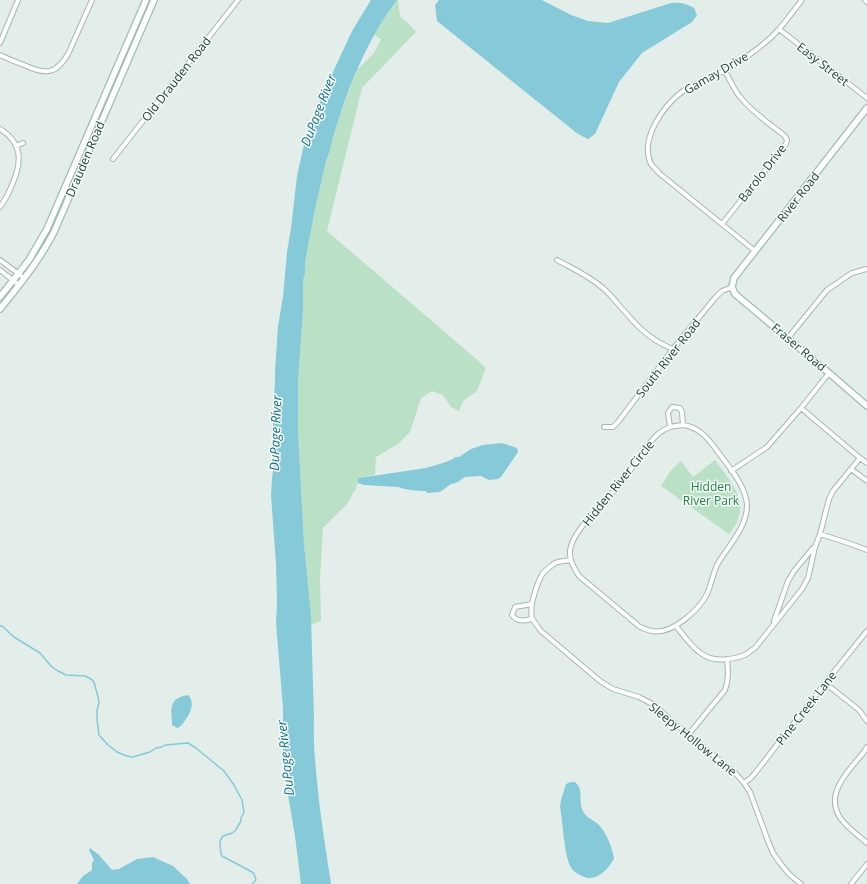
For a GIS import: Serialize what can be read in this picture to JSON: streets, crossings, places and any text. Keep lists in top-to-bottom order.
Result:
{
  "streets": {
    "street": [
      "Easy Street",
      "Gamay Drive",
      "Old Drauden Road",
      "Drauden Road",
      "Barolo Drive",
      "River Road",
      "Fraser Road",
      "South River Road",
      "Hidden River Circle",
      "Pine Creek Lane",
      "Sleepy Hollow Lane"
    ]
  },
  "crossings": [
    ["Easy Street", "Gamay Drive"],
    ["Gamay Drive", "Barolo Drive"],
    ["Gamay Drive", "River Road"],
    ["River Road", "Fraser Road"],
    ["River Road", "South River Road"],
    ["Fraser Road", "South River Road"],
    ["Pine Creek Lane", "Sleepy Hollow Lane"]
  ],
  "water": ["DuPage River"],
  "parks": ["Hidden River Park"]
}
